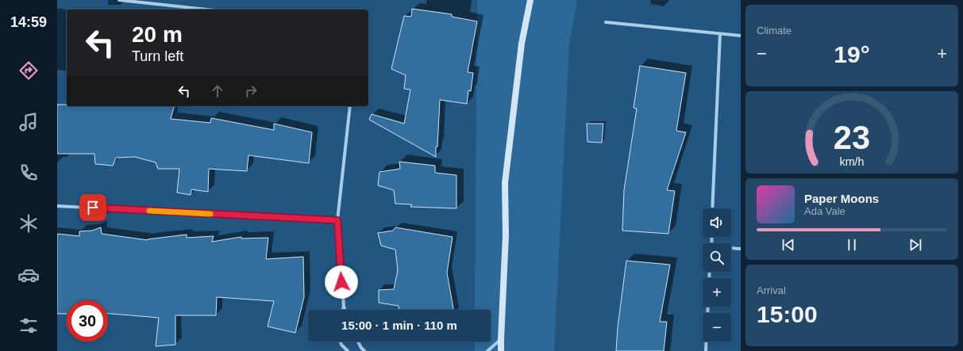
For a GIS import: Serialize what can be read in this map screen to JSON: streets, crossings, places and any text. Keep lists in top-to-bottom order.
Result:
{
  "page": {
    "tabs": "14:59",
    "tile": [
      "Climate",
      ["Arrival", "15:00"]
    ],
    "turn": ["20 m", "Turn left"],
    "heat": ["−", "19°", "+"],
    "song": ["Paper Moons", "Ada Vale"],
    "map_buttons": ["+", "−"],
    "limit": "30",
    "trip": "15:00 · 1 min · 110 m",
    "gauge": ["23", "km/h"]
  }
}
